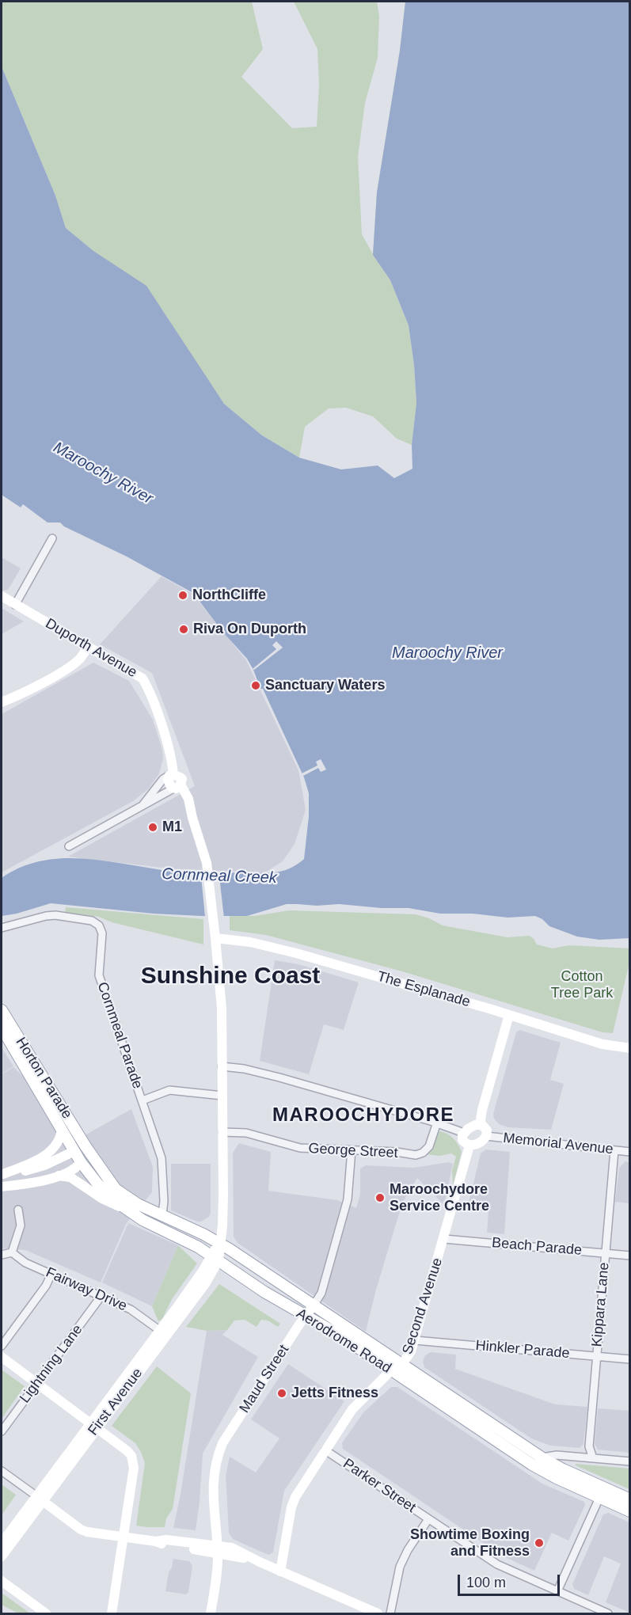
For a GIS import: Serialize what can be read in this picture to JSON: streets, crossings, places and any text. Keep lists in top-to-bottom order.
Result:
{
  "streets": {
    "main road": ["Horton Parade", "Aerodrome Road"],
    "street": [
      "Duporth Avenue",
      "The Esplanade",
      "Cornmeal Parade",
      "Memorial Avenue",
      "George Street",
      "Beach Parade",
      "Fairway Drive",
      "Kippara Lane",
      "Second Avenue",
      "Hinkler Parade",
      "Lightning Lane",
      "Maud Street",
      "First Avenue",
      "Parker Street"
    ]
  },
  "crossings": [
    ["Cornmeal Parade", "Aerodrome Road"],
    ["Horton Parade", "Aerodrome Road"],
    ["Memorial Avenue", "Kippara Lane"],
    ["Memorial Avenue", "Second Avenue"],
    ["George Street", "Maud Street"],
    ["Beach Parade", "Kippara Lane"],
    ["Beach Parade", "Second Avenue"],
    ["Fairway Drive", "Lightning Lane"],
    ["Fairway Drive", "First Avenue"],
    ["Kippara Lane", "Hinkler Parade"],
    ["Second Avenue", "Aerodrome Road"],
    ["Second Avenue", "Hinkler Parade"],
    ["Second Avenue", "Parker Street"],
    ["Aerodrome Road", "Maud Street"],
    ["Aerodrome Road", "First Avenue"]
  ],
  "districts": ["Sunshine Coast", "MAROOCHYDORE"],
  "water": ["Maroochy River", "Cornmeal Creek"],
  "parks": ["Cotton Tree Park"],
  "places": [
    "NorthCliffe",
    "Riva On Duporth",
    "Sanctuary Waters",
    "M1",
    "Maroochydore Service Centre",
    "Jetts Fitness",
    "Showtime Boxing and Fitness"
  ],
  "scale_bar": "100 m"
}
